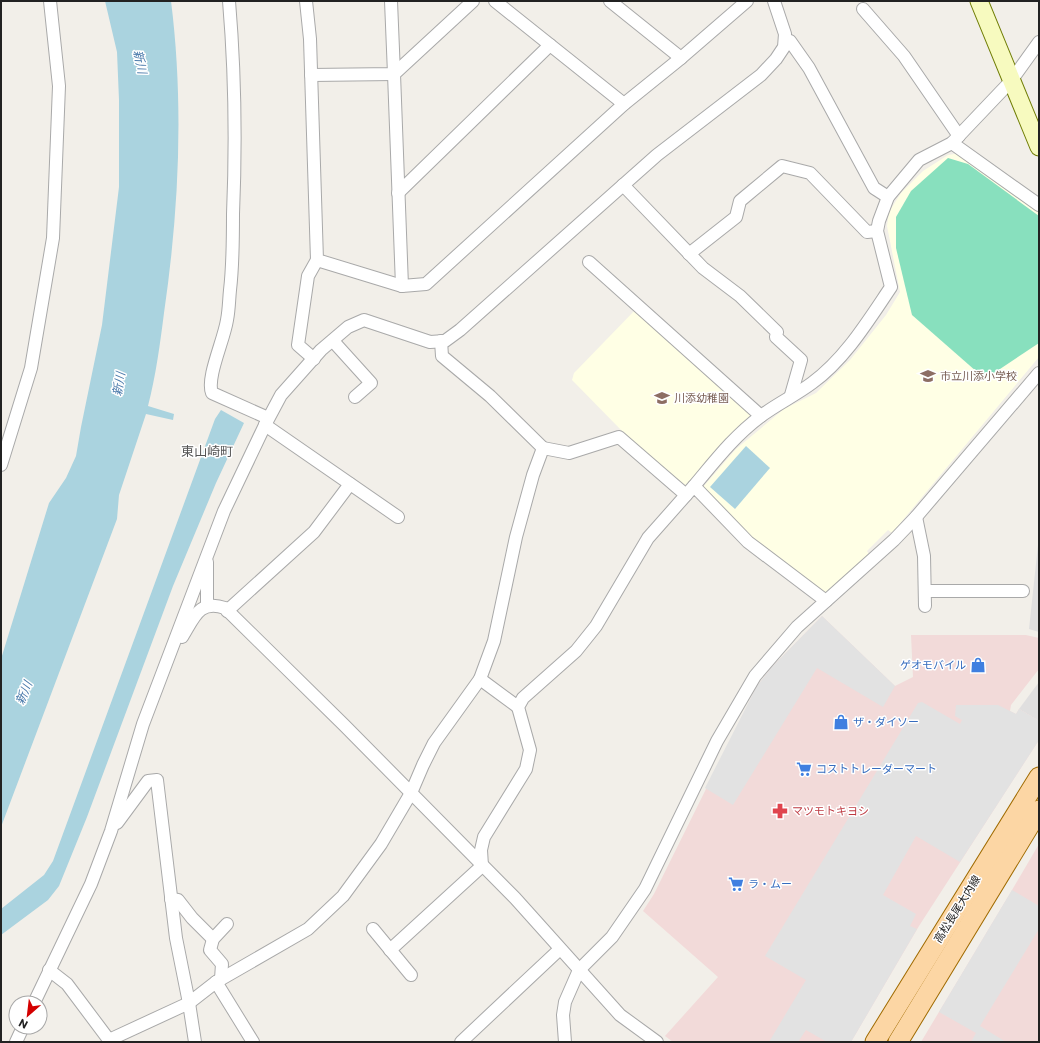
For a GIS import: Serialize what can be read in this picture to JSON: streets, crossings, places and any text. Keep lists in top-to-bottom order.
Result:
{
  "streets": {
    "main road": ["高松長尾大内線"]
  },
  "districts": ["東山崎町"],
  "water": ["新川"],
  "places": {
    "school or university": ["市立川添小学校", "川添幼稚園"],
    "shop": ["ゲオモバイル", "ザ・ダイソー"],
    "supermarket": ["コストトレーダーマート", "ラ・ムー"],
    "pharmacy": ["マツモトキヨシ"]
  },
  "north": "bottom left"
}
